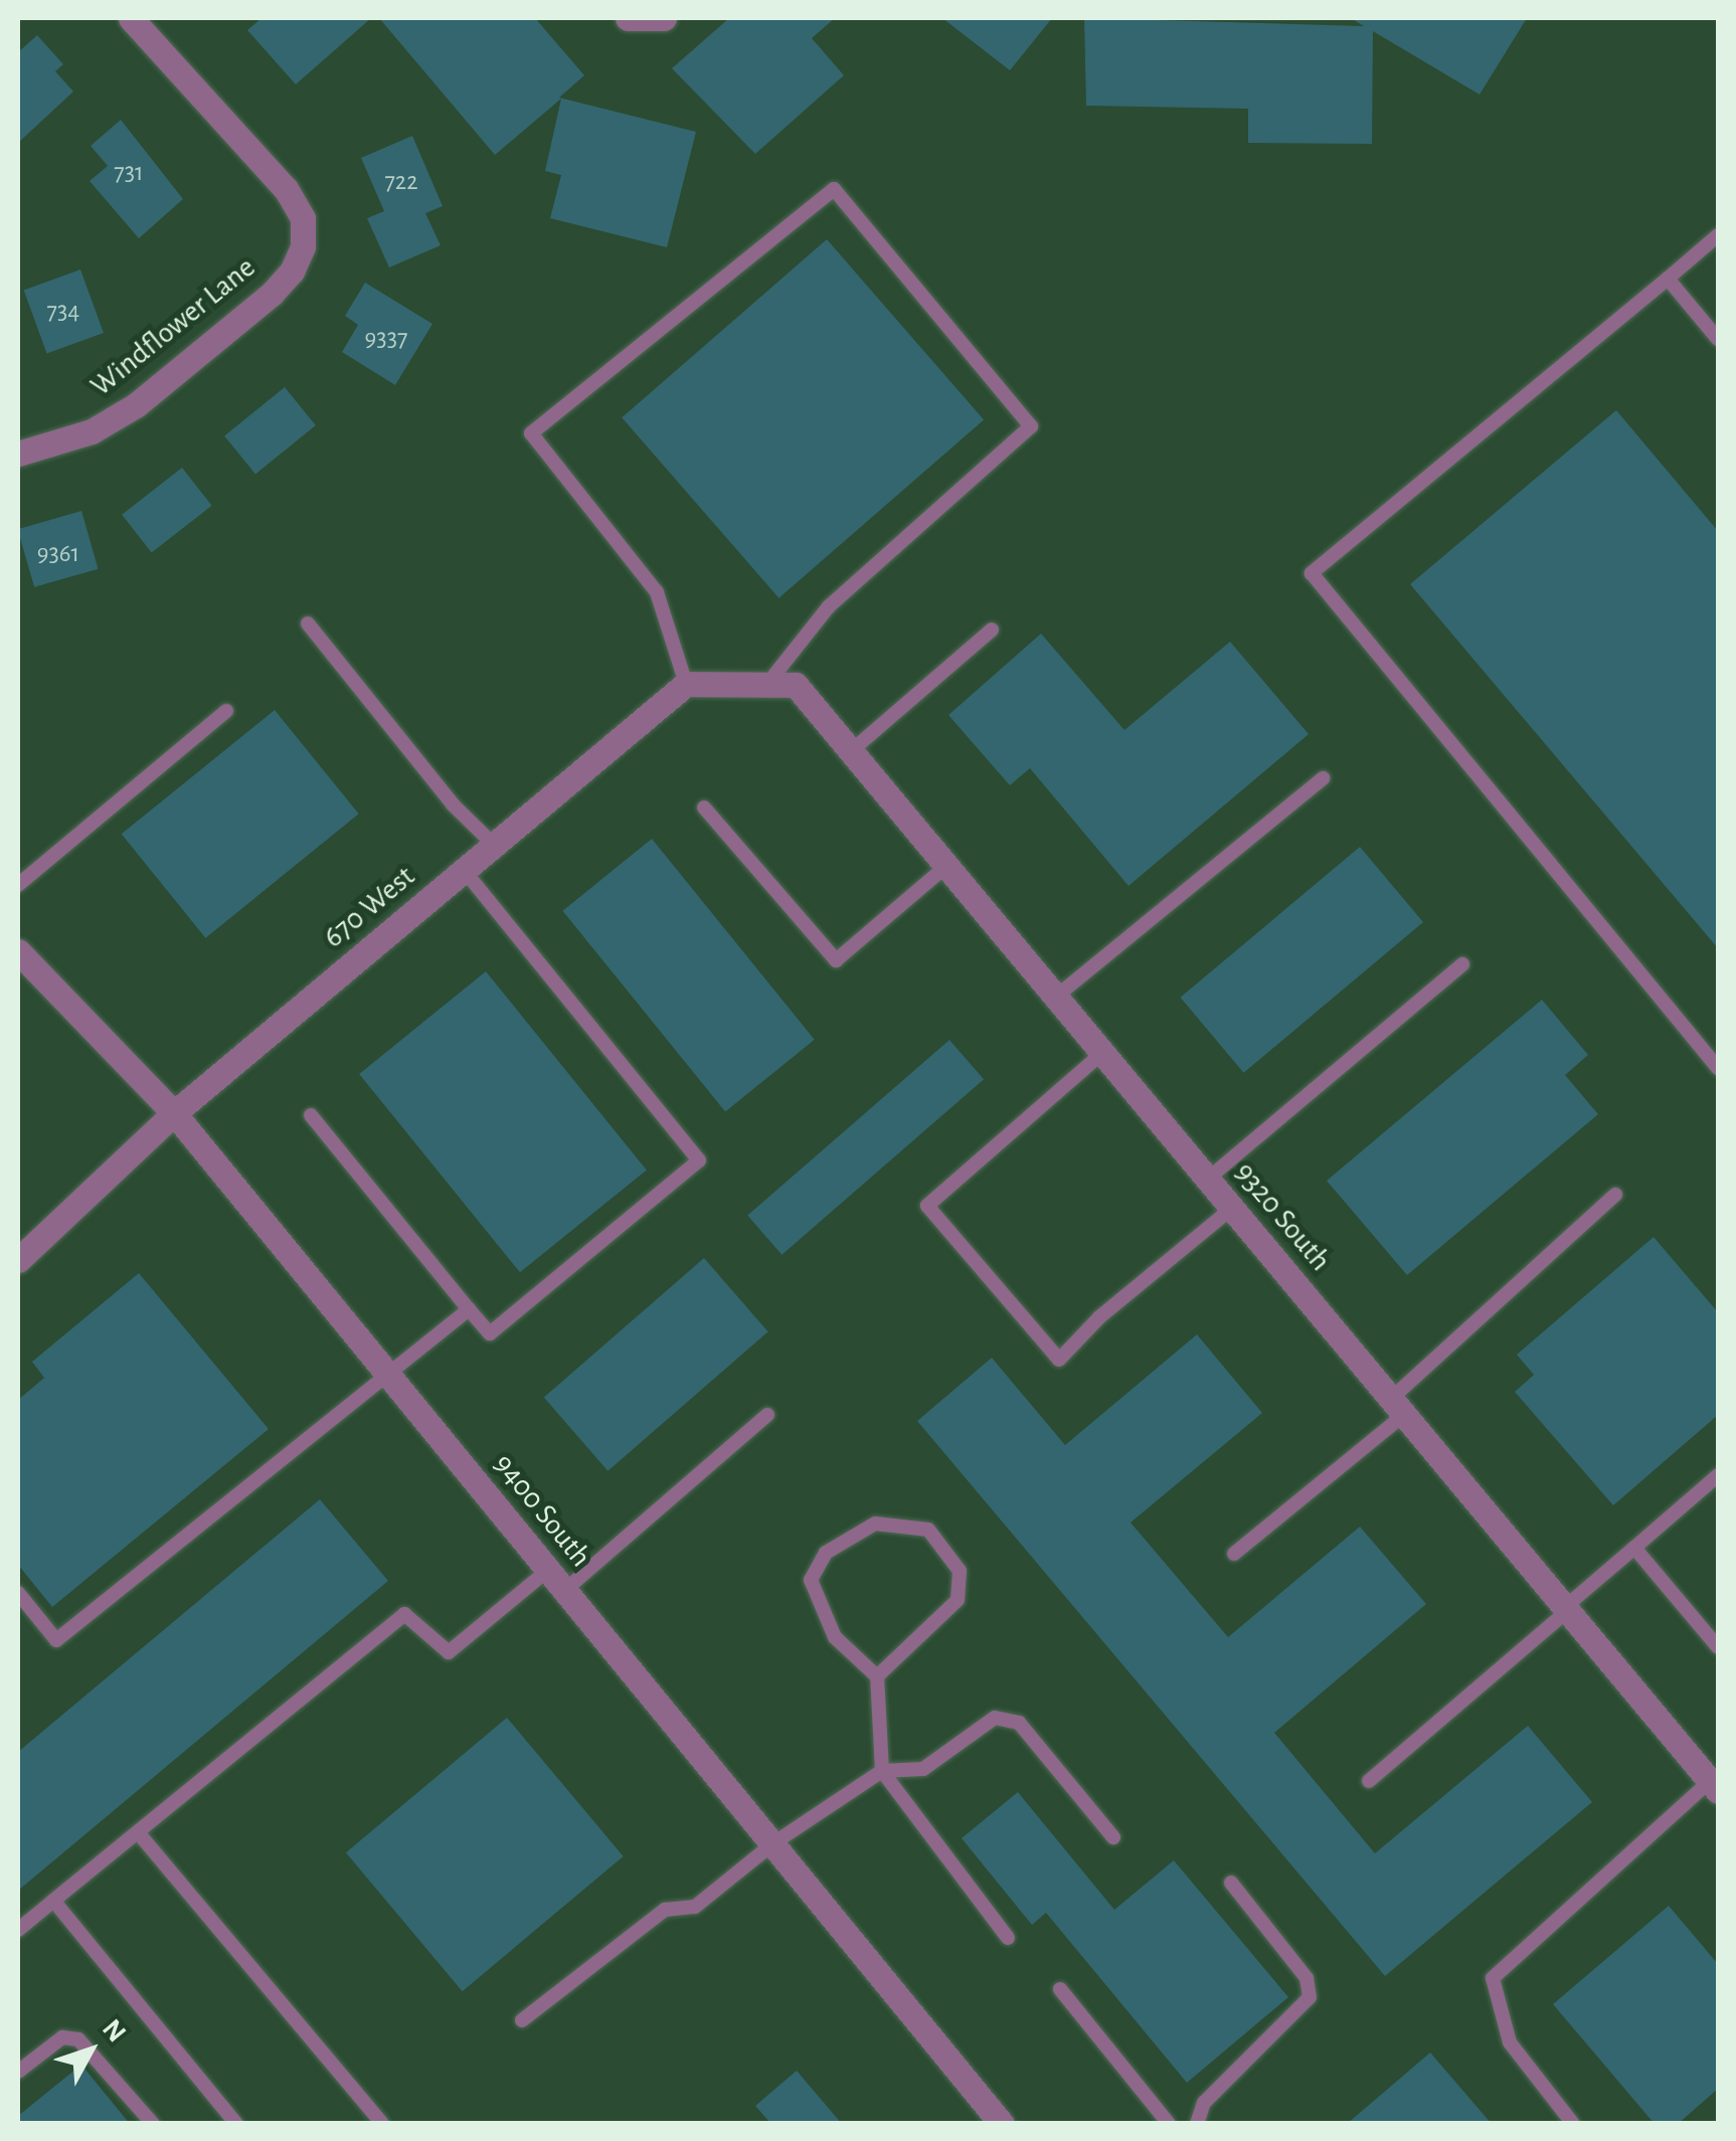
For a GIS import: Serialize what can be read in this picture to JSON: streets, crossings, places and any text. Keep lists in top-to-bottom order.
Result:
{
  "streets": {
    "street": [
      "Windflower Lane",
      "670 West",
      "9320 South",
      "9400 South"
    ]
  },
  "crossings": [
    ["670 West", "9400 South"]
  ],
  "house_numbers": [
    "731",
    "722",
    "734",
    "9337",
    "9361"
  ],
  "north": "top right"
}
